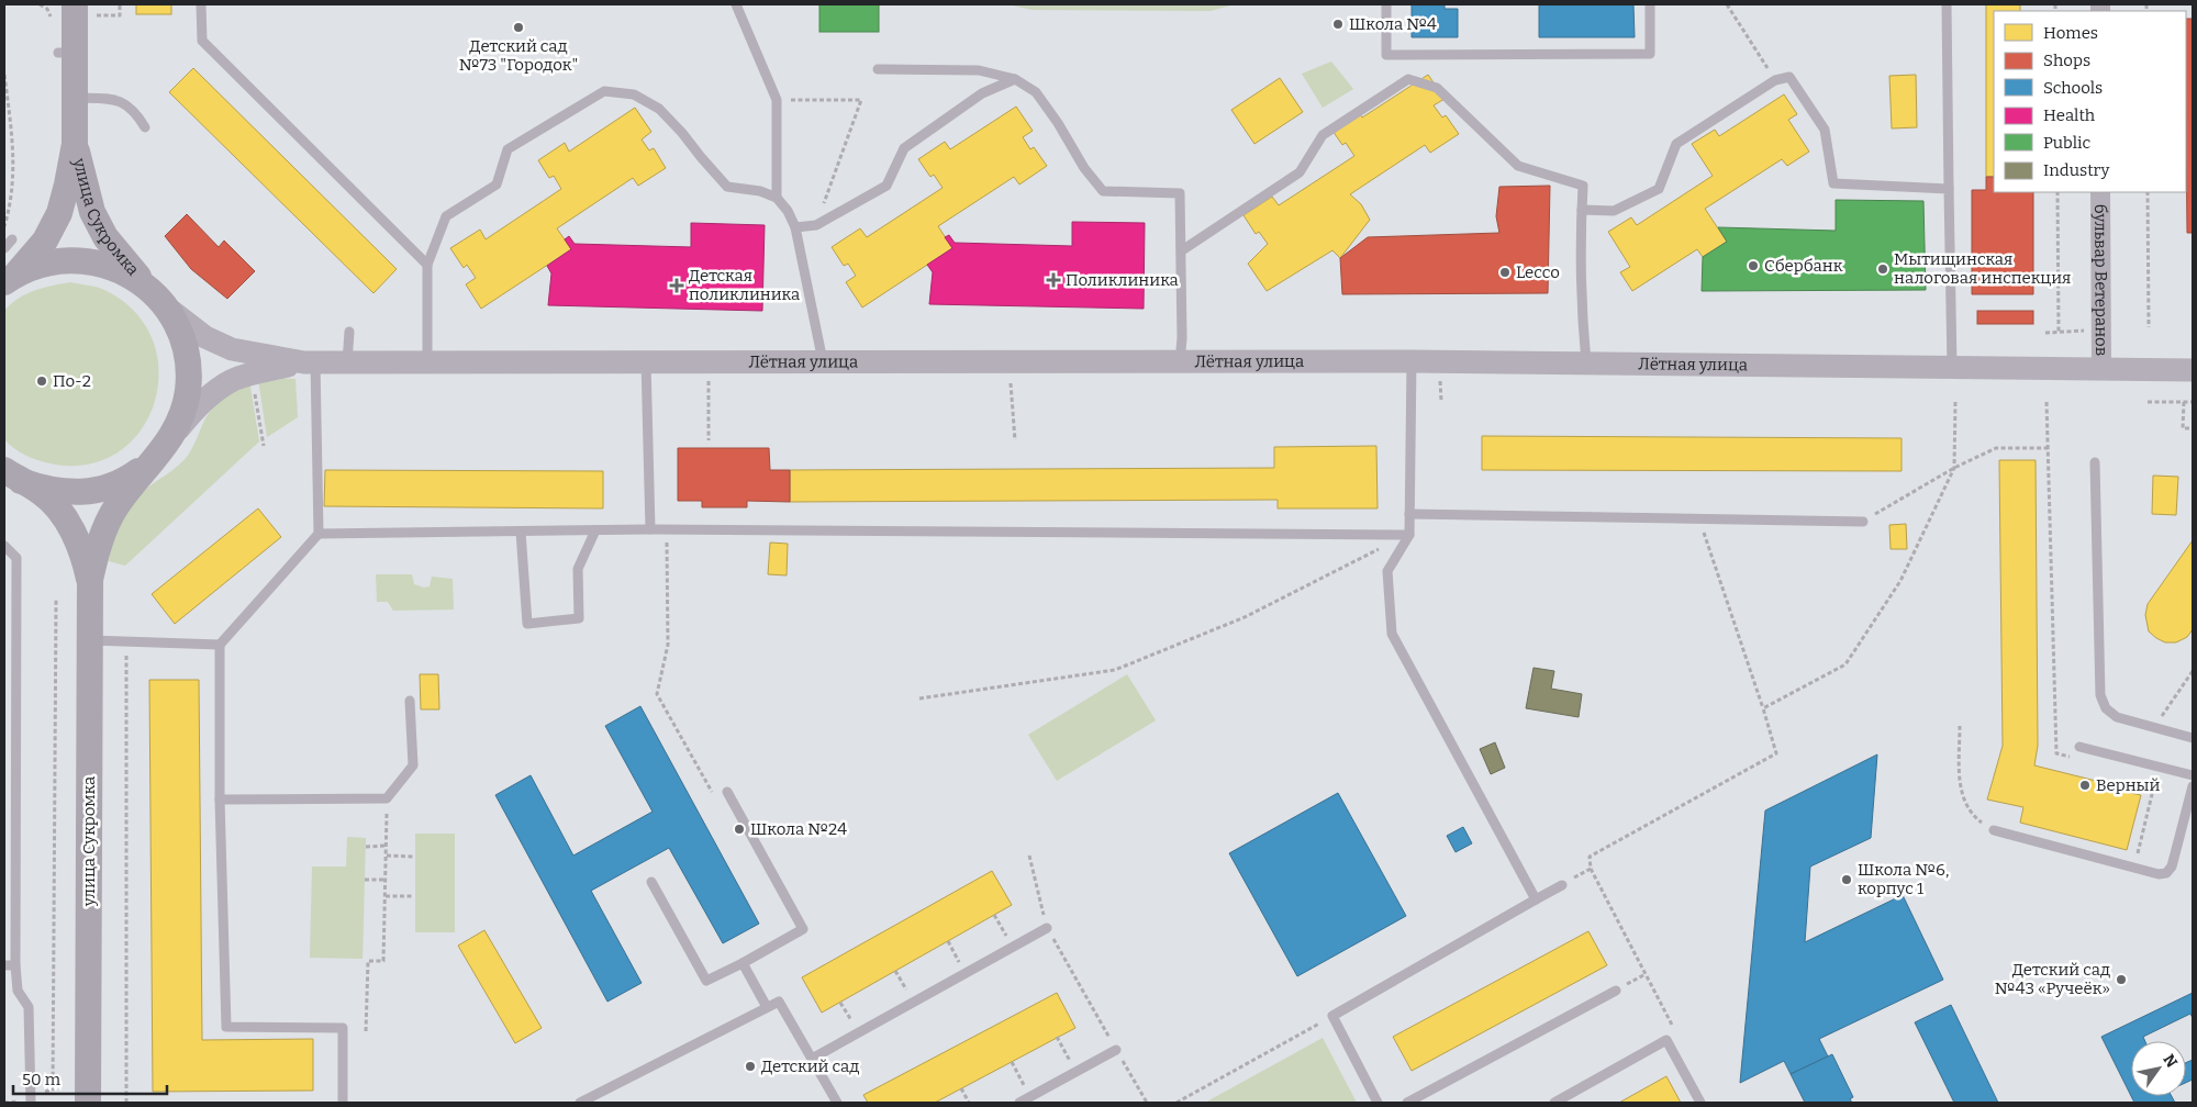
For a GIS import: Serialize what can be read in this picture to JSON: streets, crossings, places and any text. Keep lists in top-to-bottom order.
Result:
{
  "streets": {
    "main road": ["улица Сукромка"],
    "street": ["бульвар Ветеранов", "Лётная улица"]
  },
  "crossings": [
    ["бульвар Ветеранов", "Лётная улица"]
  ],
  "places": {
    "other": [
      "Школа №4",
      "Детский сад №73 \"Городок\"",
      "Сбербанк",
      "Мытищинская налоговая инспекция",
      "Lecco",
      "По-2",
      "Верный",
      "Школа №24",
      "Школа №6, корпус 1",
      "Детский сад №43 «Ручеёк»",
      "Детский сад"
    ],
    "health": ["Поликлиника", "Детская поликлиника"]
  },
  "legend": [
    "Homes",
    "Shops",
    "Schools",
    "Health",
    "Public",
    "Industry"
  ],
  "scale_bar": "50 m",
  "north": "top right"
}
